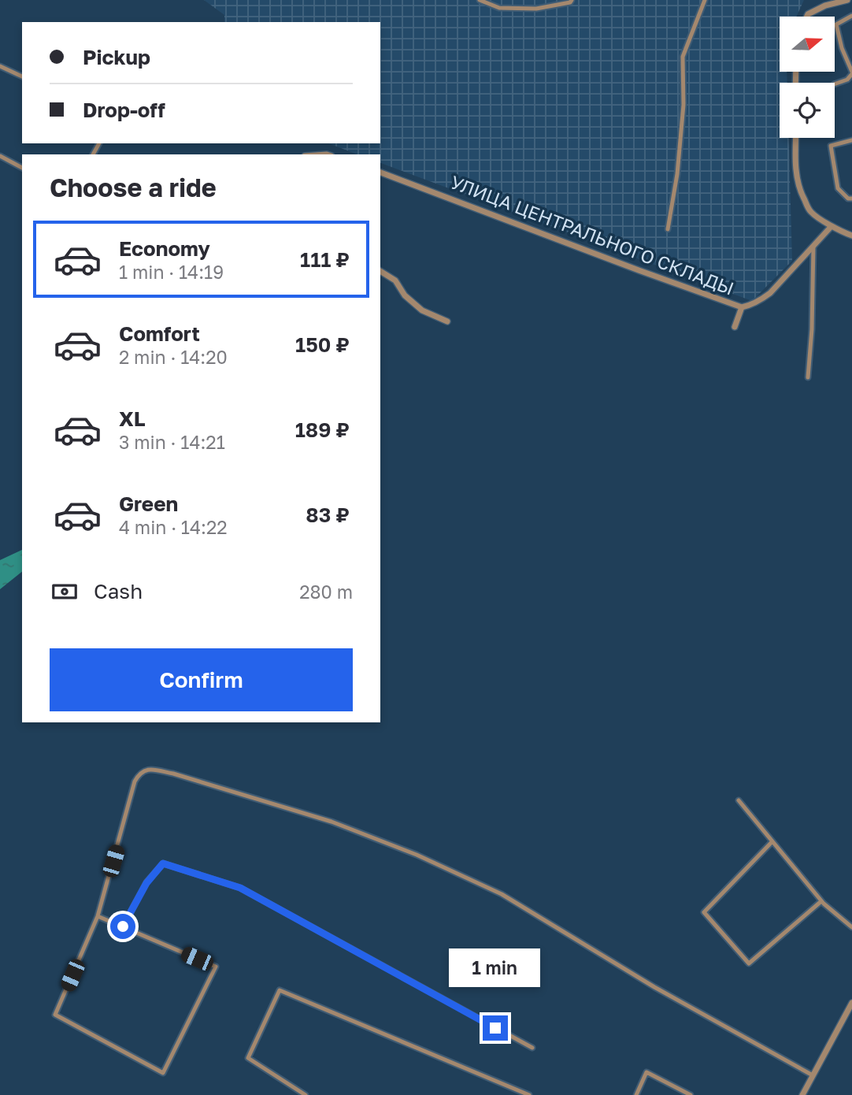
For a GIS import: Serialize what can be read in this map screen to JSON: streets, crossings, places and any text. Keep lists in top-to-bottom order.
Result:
{
  "streets": {
    "street": ["УЛИЦА ЦЕНТРАЛЬНОГО СКЛАДЫ"]
  },
  "north": "right",
  "page": {
    "banner": ["Pickup", "Drop-off"],
    "heading": "Choose a ride",
    "list": [
      {
        "name": "Economy",
        "note": "1 min · 14:19",
        "value": "111 ₽"
      },
      {
        "name": "Comfort",
        "note": "2 min · 14:20",
        "value": "150 ₽"
      },
      {
        "name": "XL",
        "note": "3 min · 14:21",
        "value": "189 ₽"
      },
      {
        "name": "Green",
        "note": "4 min · 14:22",
        "value": "83 ₽"
      }
    ],
    "pay": ["Cash", "280 m"],
    "buttons": "Confirm",
    "bubble": "1 min"
  }
}
